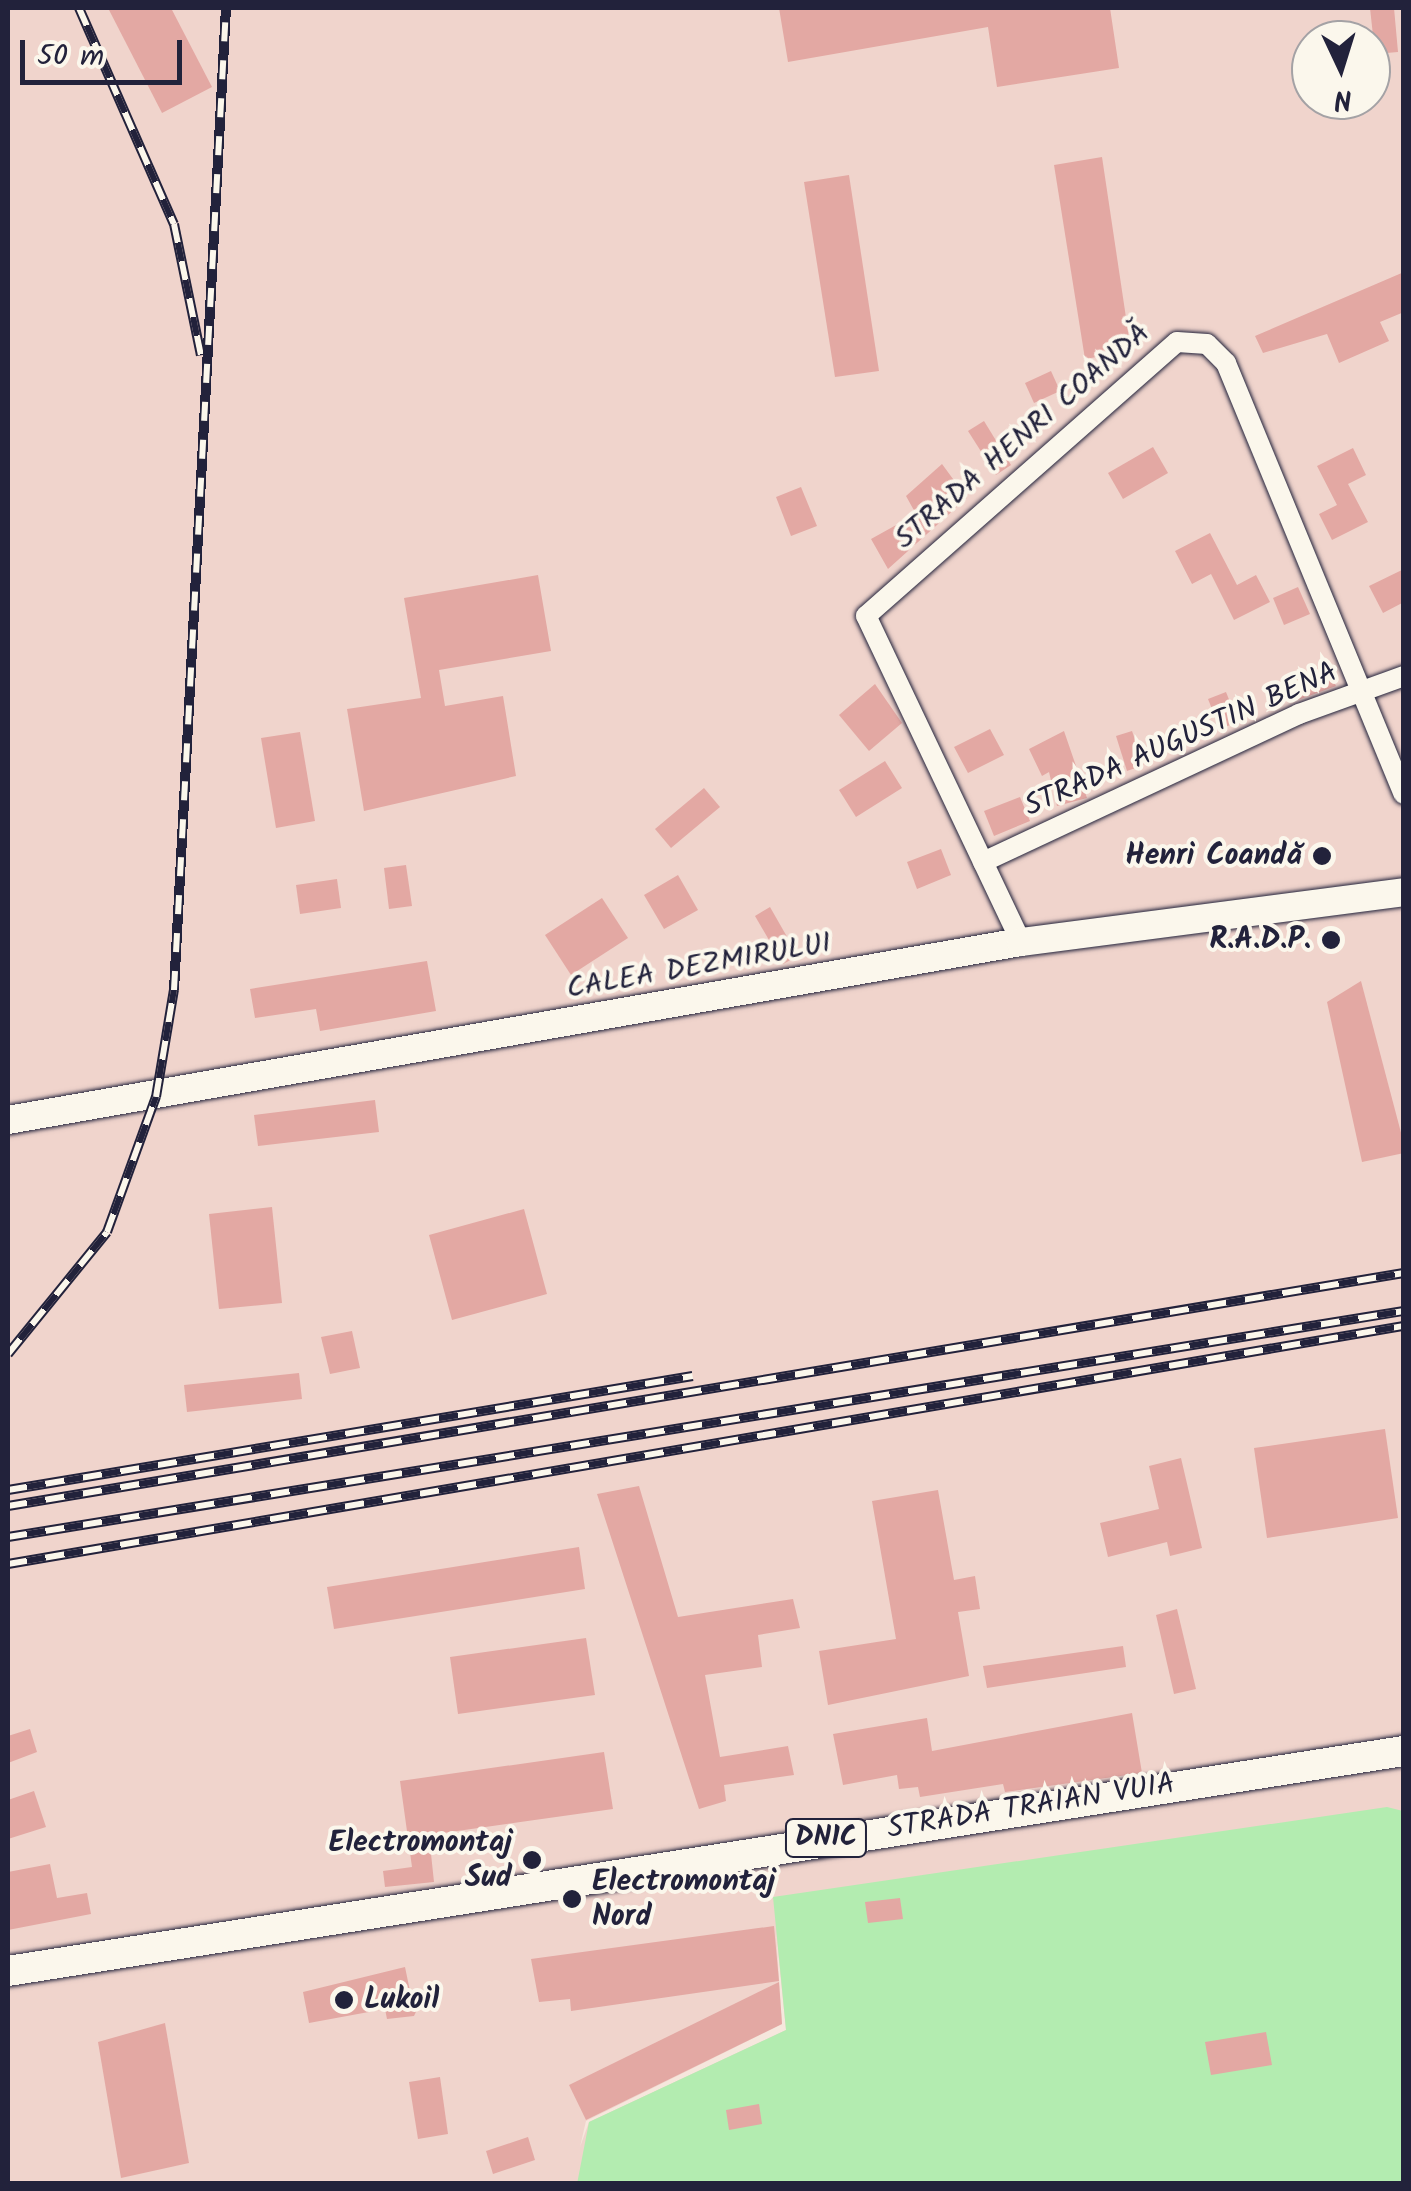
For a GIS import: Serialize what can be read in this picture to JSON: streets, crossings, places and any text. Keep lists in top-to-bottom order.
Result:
{
  "streets": {
    "main road": ["CALEA DEZMIRULUI", "STRADA TRAIAN VUIA", "DN1C"],
    "street": ["STRADA HENRI COANDĂ", "STRADA AUGUSTIN BENA"]
  },
  "crossings": [
    ["STRADA HENRI COANDĂ", "STRADA AUGUSTIN BENA"]
  ],
  "places": [
    "Henri Coandă",
    "R.A.D.P.",
    "Electromontaj Sud",
    "Electromontaj Nord",
    "Lukoil"
  ],
  "scale_bar": "50 m",
  "north": "bottom"
}
